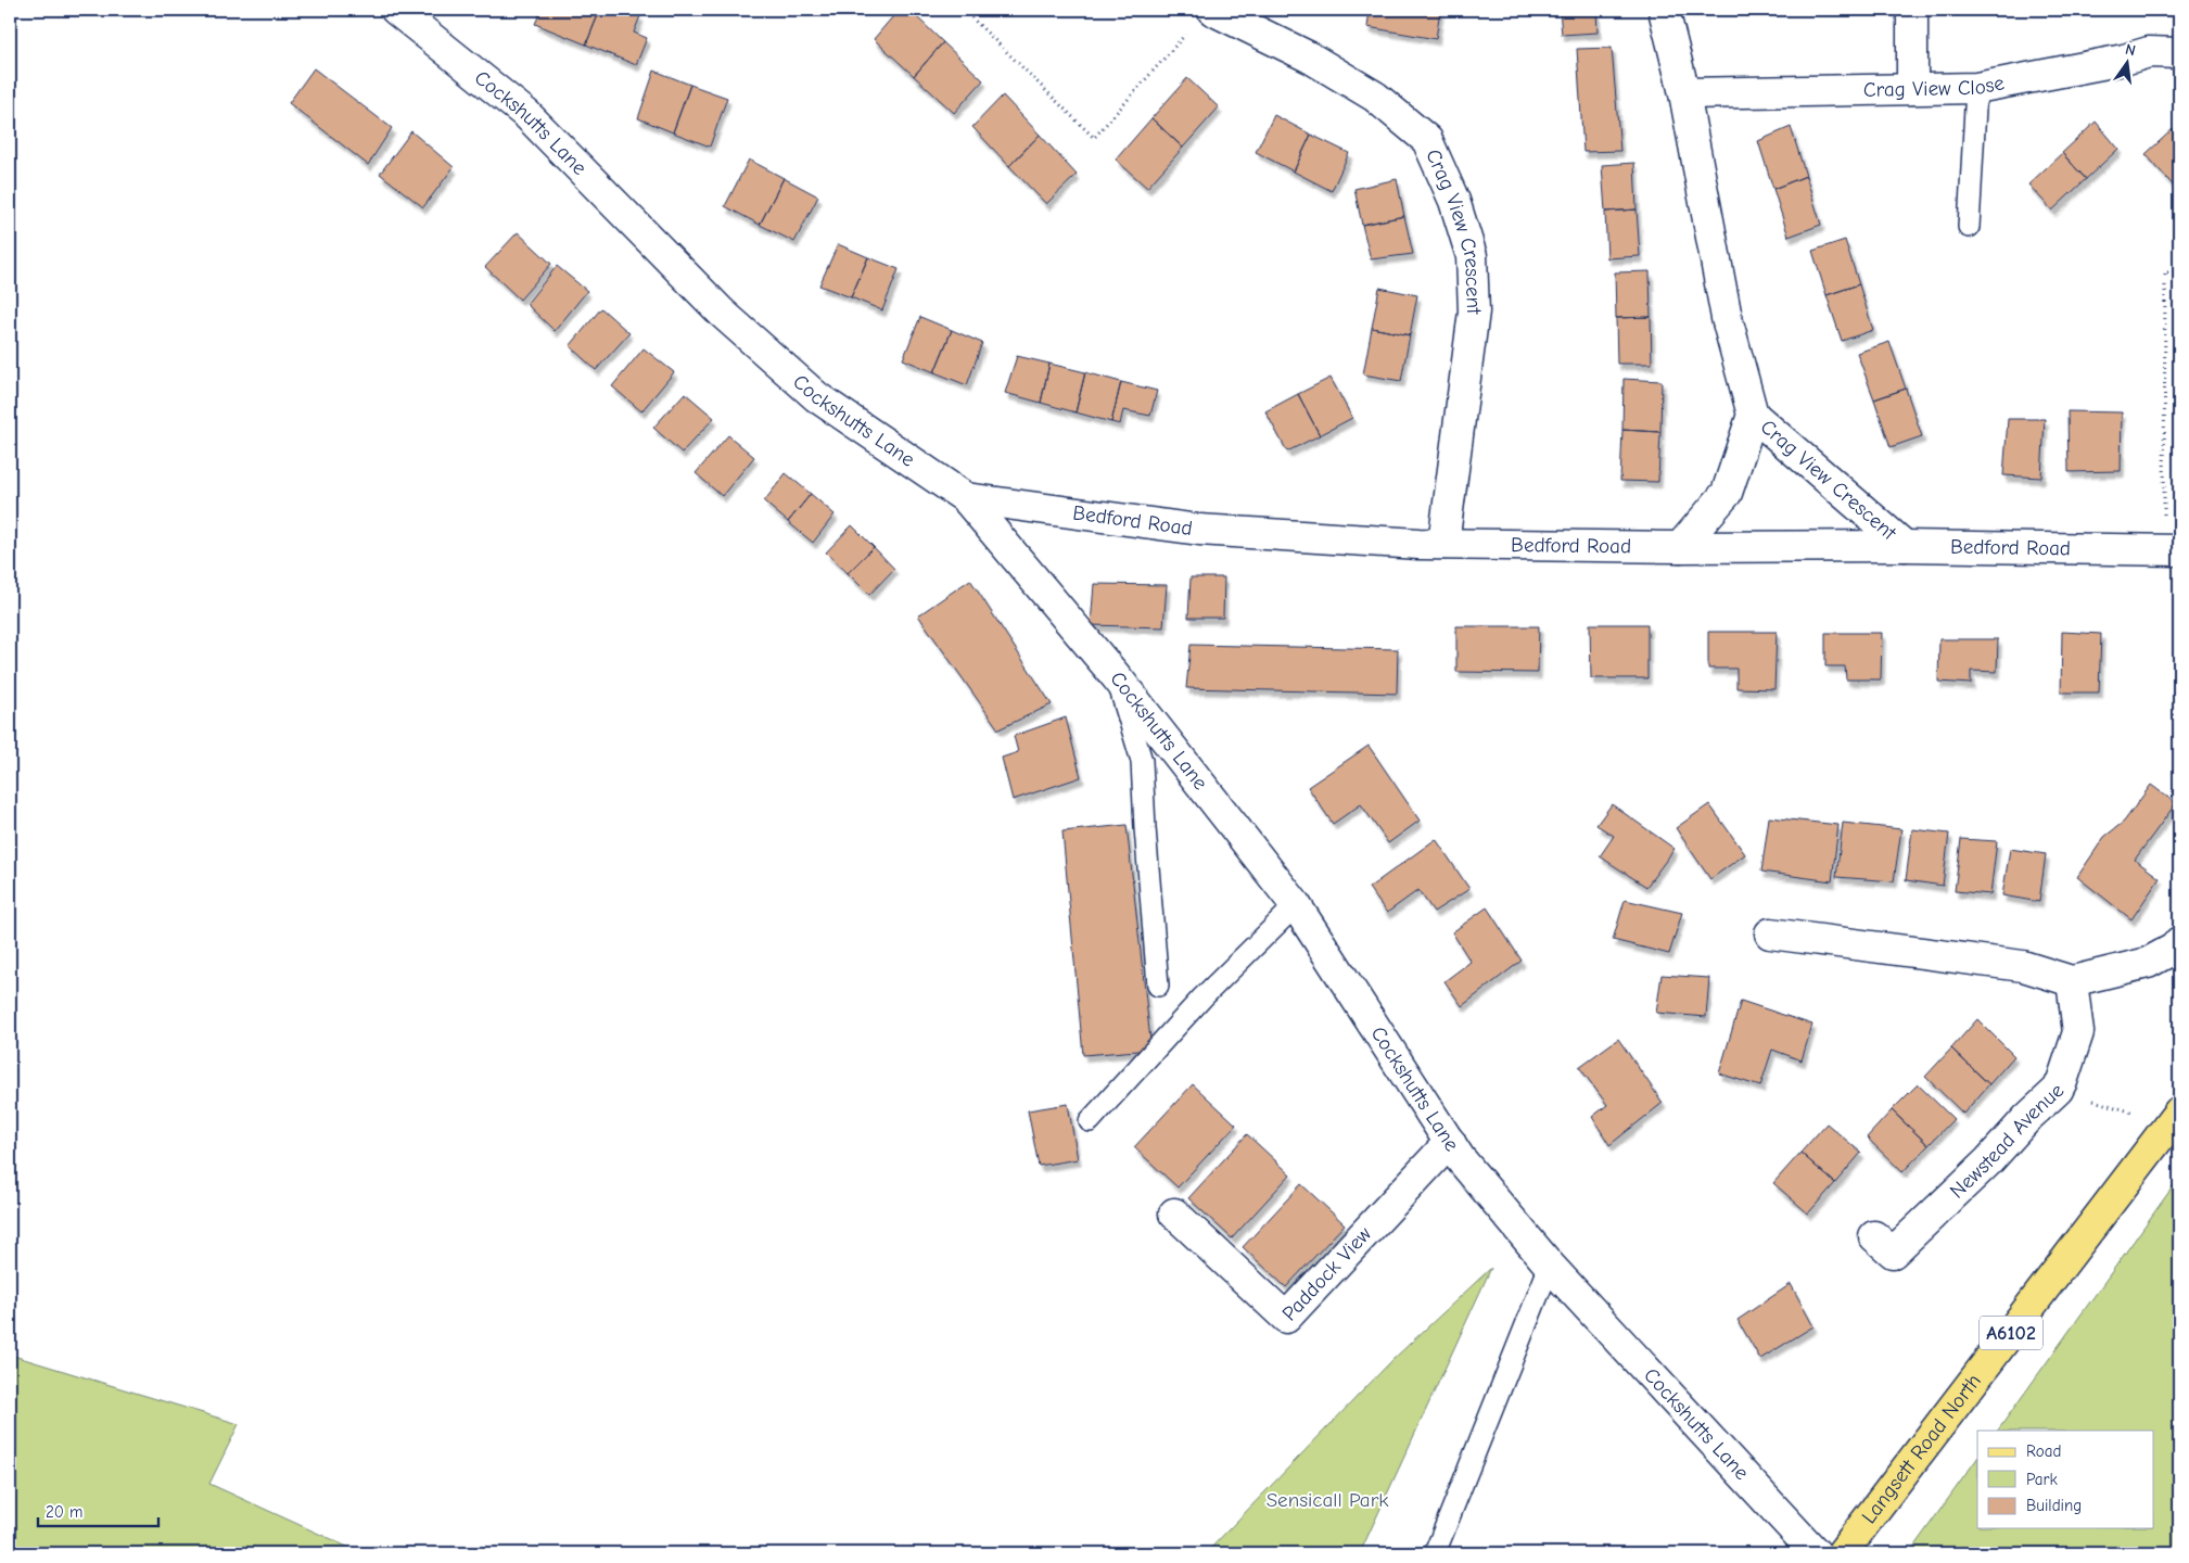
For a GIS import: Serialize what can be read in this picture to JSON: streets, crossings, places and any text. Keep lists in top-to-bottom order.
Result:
{
  "streets": {
    "main road": ["A6102", "Langsett Road North"],
    "street": [
      "Crag View Close",
      "Cockshutts Lane",
      "Crag View Crescent",
      "Bedford Road",
      "Newstead Avenue",
      "Paddock View"
    ]
  },
  "crossings": [
    ["Crag View Close", "Crag View Crescent"],
    ["Cockshutts Lane", "Bedford Road"],
    ["Cockshutts Lane", "Paddock View"],
    ["Crag View Crescent", "Bedford Road"]
  ],
  "parks": ["Sensicall Park"],
  "legend": ["Road", "Park", "Building"],
  "scale_bar": "20 m",
  "north": "top"
}
